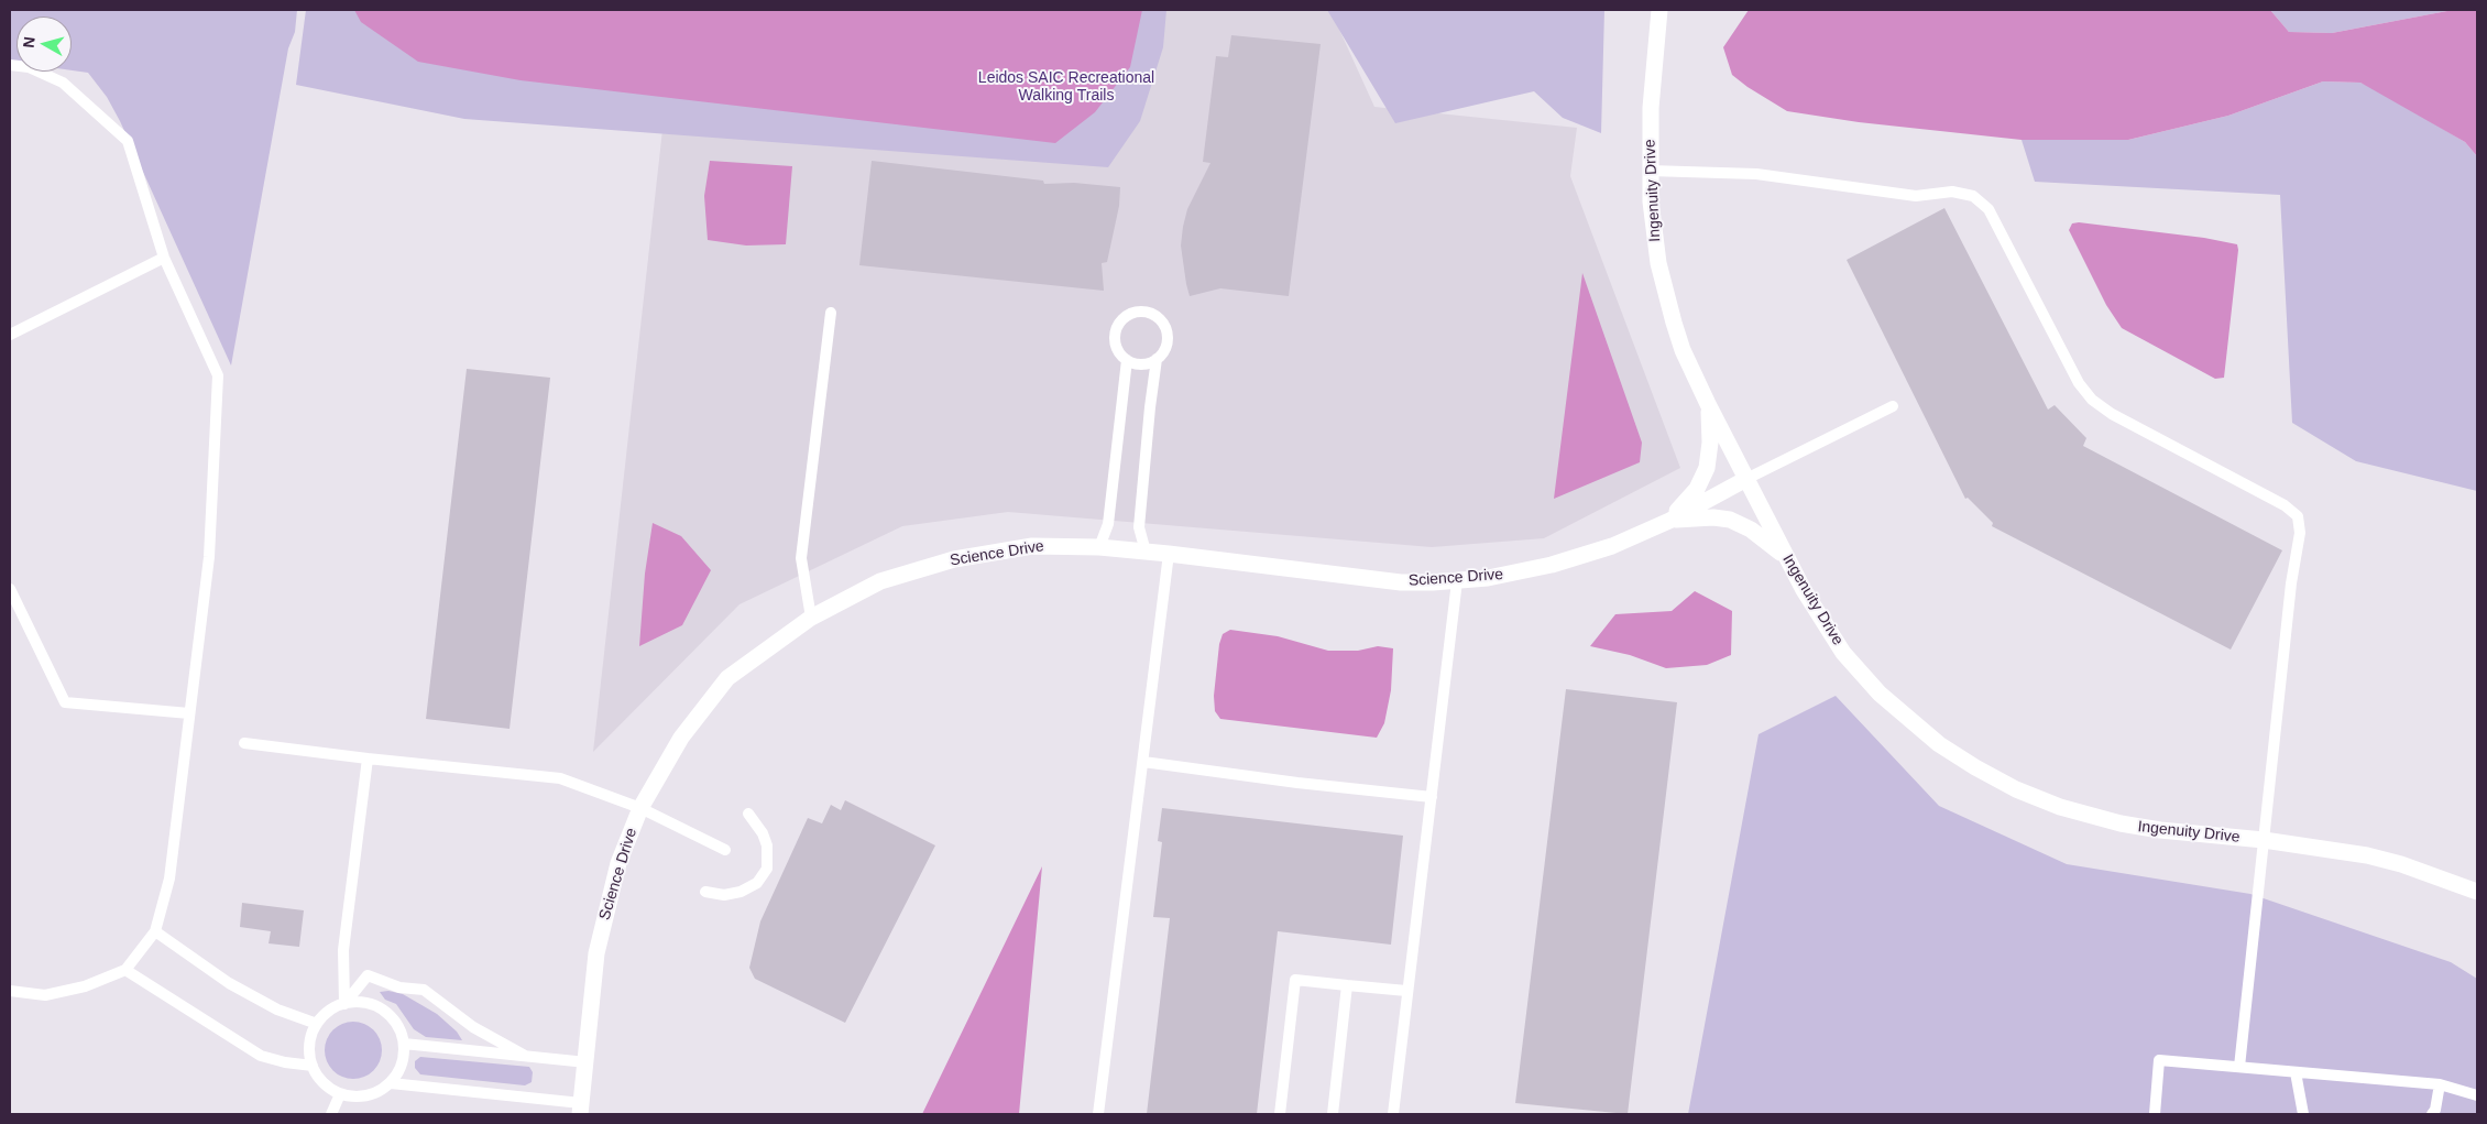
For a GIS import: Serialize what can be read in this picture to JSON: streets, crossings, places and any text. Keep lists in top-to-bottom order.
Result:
{
  "streets": {
    "street": ["Ingenuity Drive", "Science Drive"]
  },
  "crossings": [
    ["Ingenuity Drive", "Science Drive"]
  ],
  "parks": ["Leidos SAIC Recreational Walking Trails"],
  "north": "left"
}
